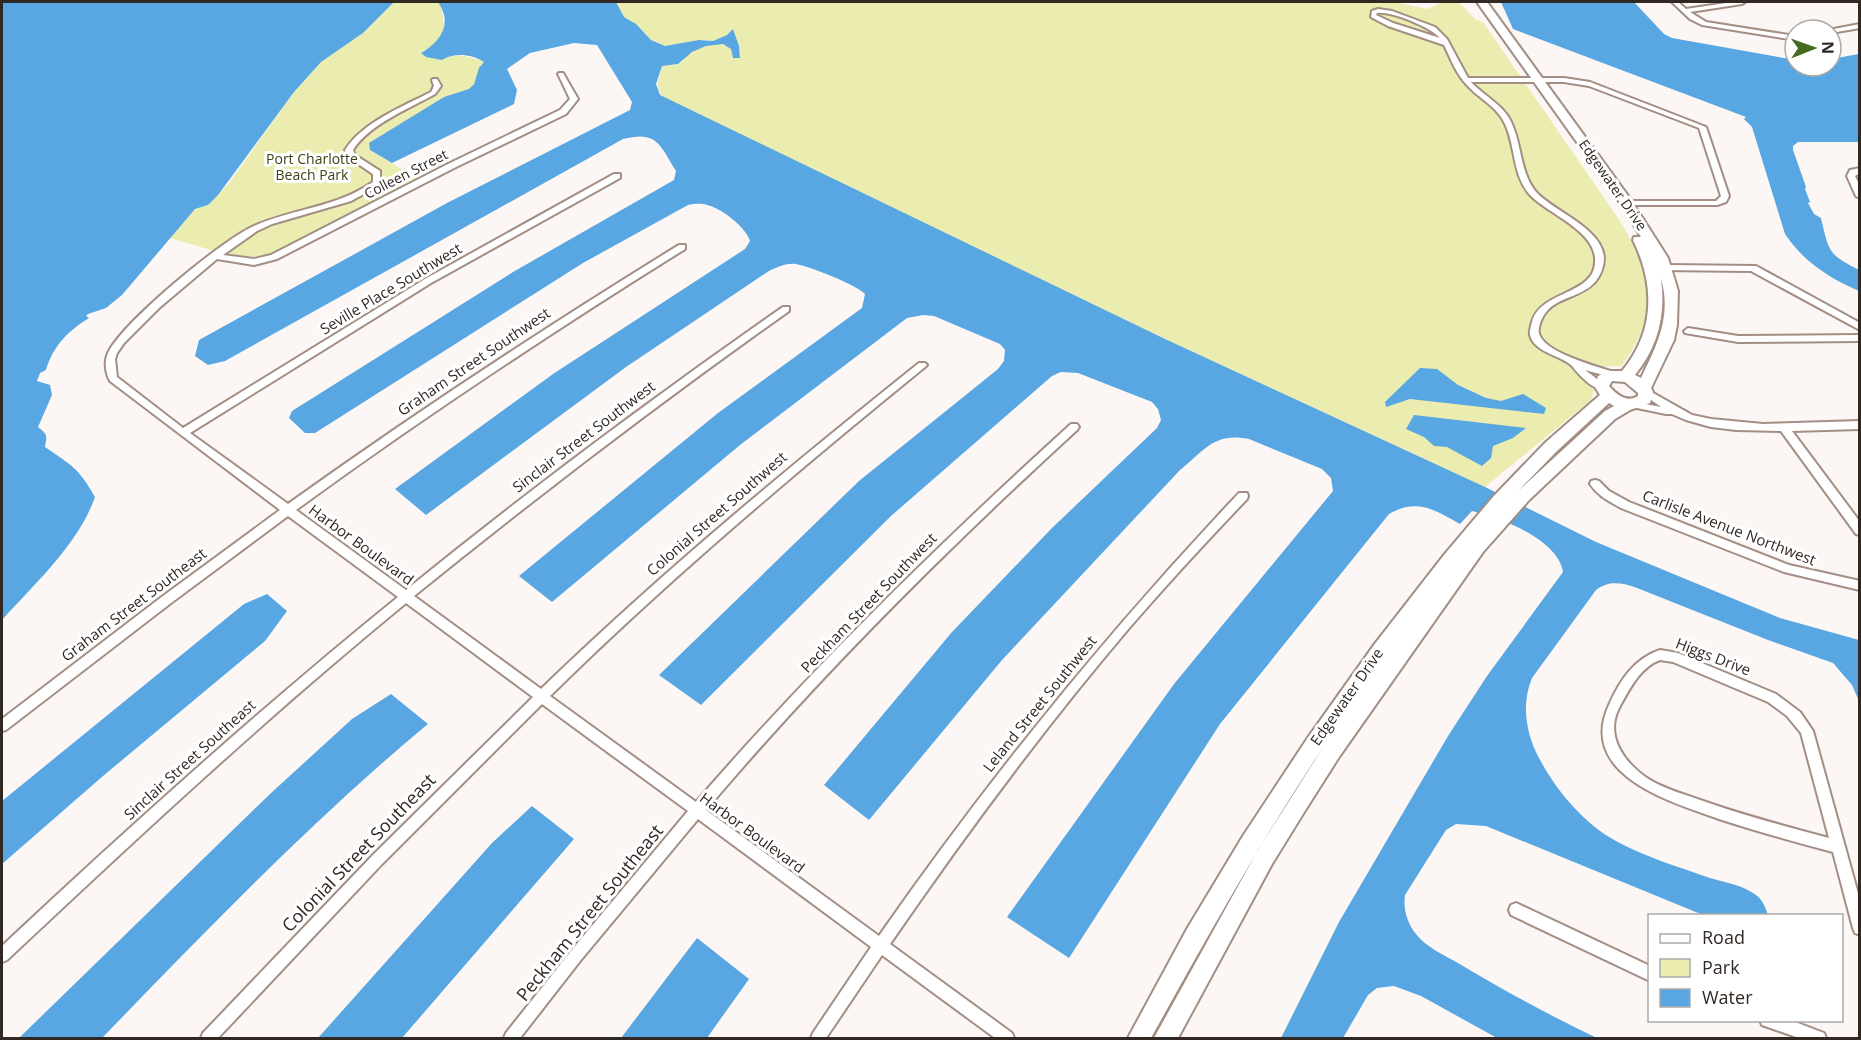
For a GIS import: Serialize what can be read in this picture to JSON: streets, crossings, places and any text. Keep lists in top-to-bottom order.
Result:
{
  "streets": {
    "street": [
      "Colleen Street",
      "Edgewater Drive",
      "Seville Place Southwest",
      "Graham Street Southwest",
      "Sinclair Street Southwest",
      "Colonial Street Southwest",
      "Carlisle Avenue Northwest",
      "Harbor Boulevard",
      "Peckham Street Southwest",
      "Graham Street Southeast",
      "Higgs Drive",
      "Leland Street Southwest",
      "Sinclair Street Southeast",
      "Colonial Street Southeast",
      "Peckham Street Southeast"
    ]
  },
  "crossings": [
    ["Colleen Street", "Harbor Boulevard"],
    ["Seville Place Southwest", "Harbor Boulevard"],
    ["Graham Street Southwest", "Harbor Boulevard"],
    ["Graham Street Southwest", "Graham Street Southeast"],
    ["Sinclair Street Southwest", "Harbor Boulevard"],
    ["Sinclair Street Southwest", "Sinclair Street Southeast"],
    ["Colonial Street Southwest", "Harbor Boulevard"],
    ["Colonial Street Southwest", "Colonial Street Southeast"],
    ["Harbor Boulevard", "Peckham Street Southwest"],
    ["Harbor Boulevard", "Graham Street Southeast"],
    ["Harbor Boulevard", "Leland Street Southwest"],
    ["Harbor Boulevard", "Sinclair Street Southeast"],
    ["Harbor Boulevard", "Colonial Street Southeast"],
    ["Harbor Boulevard", "Peckham Street Southeast"],
    ["Peckham Street Southwest", "Peckham Street Southeast"]
  ],
  "parks": ["Port Charlotte Beach Park"],
  "legend": ["Road", "Park", "Water"],
  "north": "right"
}
